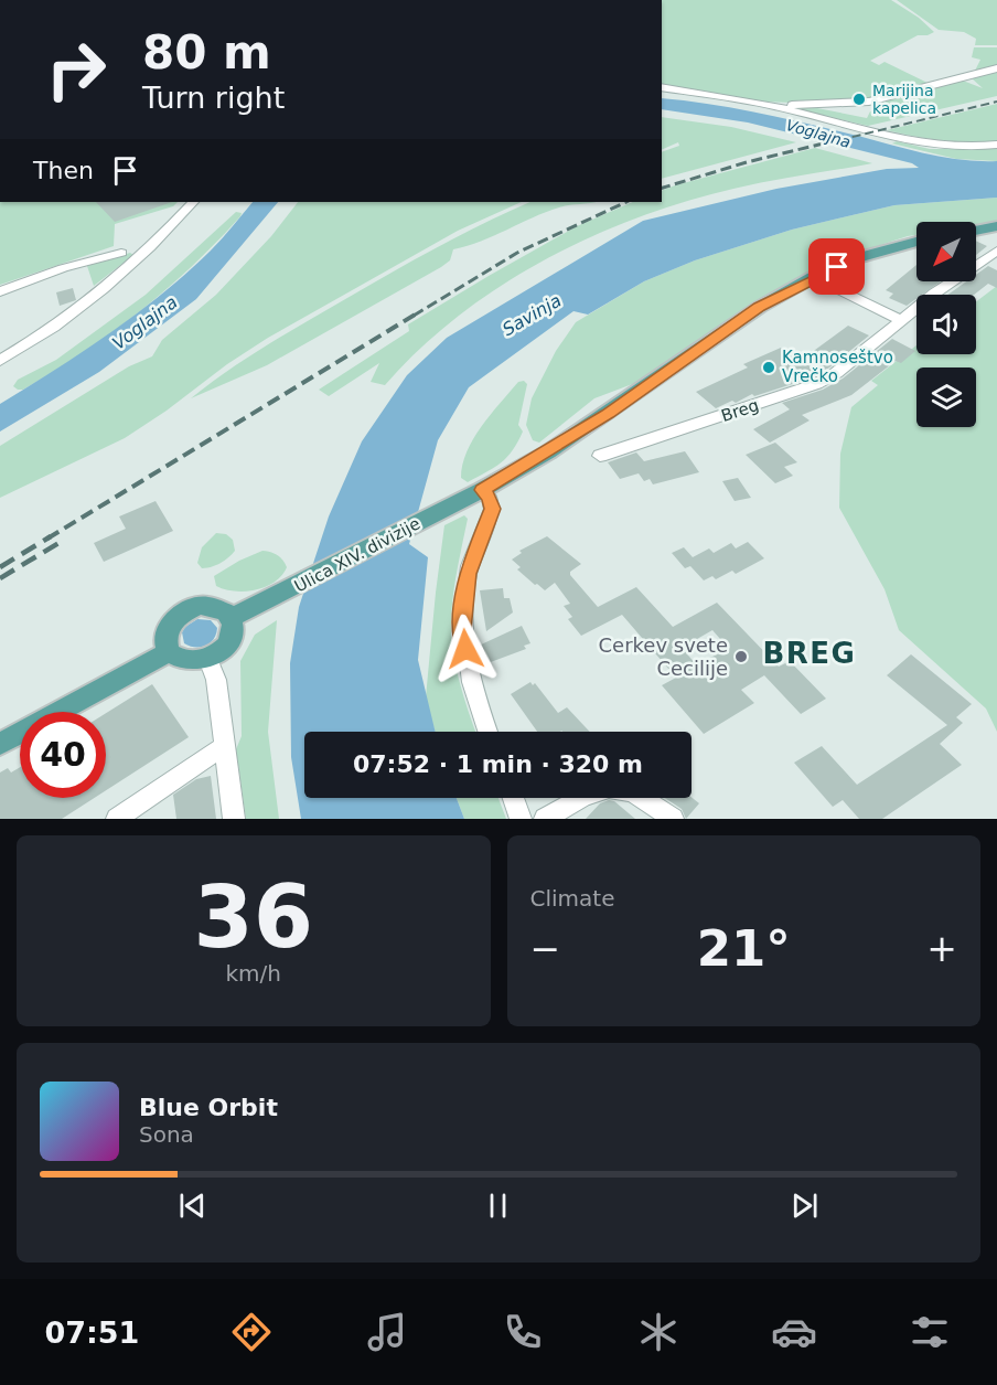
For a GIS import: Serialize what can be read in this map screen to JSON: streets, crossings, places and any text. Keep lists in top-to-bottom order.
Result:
{
  "streets": {
    "main road": ["Ulica XIV. divizije"],
    "street": ["Breg"]
  },
  "districts": ["BREG"],
  "water": ["Voglajna", "Savinja"],
  "places": ["Marijina kapelica", "Kamnoseštvo Vrečko", "Cerkev svete Cecilije"],
  "north": "bottom left",
  "page": {
    "turn": ["80 m", "Turn right"],
    "then": "Then",
    "limit": "40",
    "trip": "07:52 · 1 min · 320 m",
    "tile": [
      ["36", "km/h"],
      "Climate"
    ],
    "heat": ["−", "21°", "+"],
    "song": ["Blue Orbit", "Sona"],
    "tabs": "07:51"
  }
}
